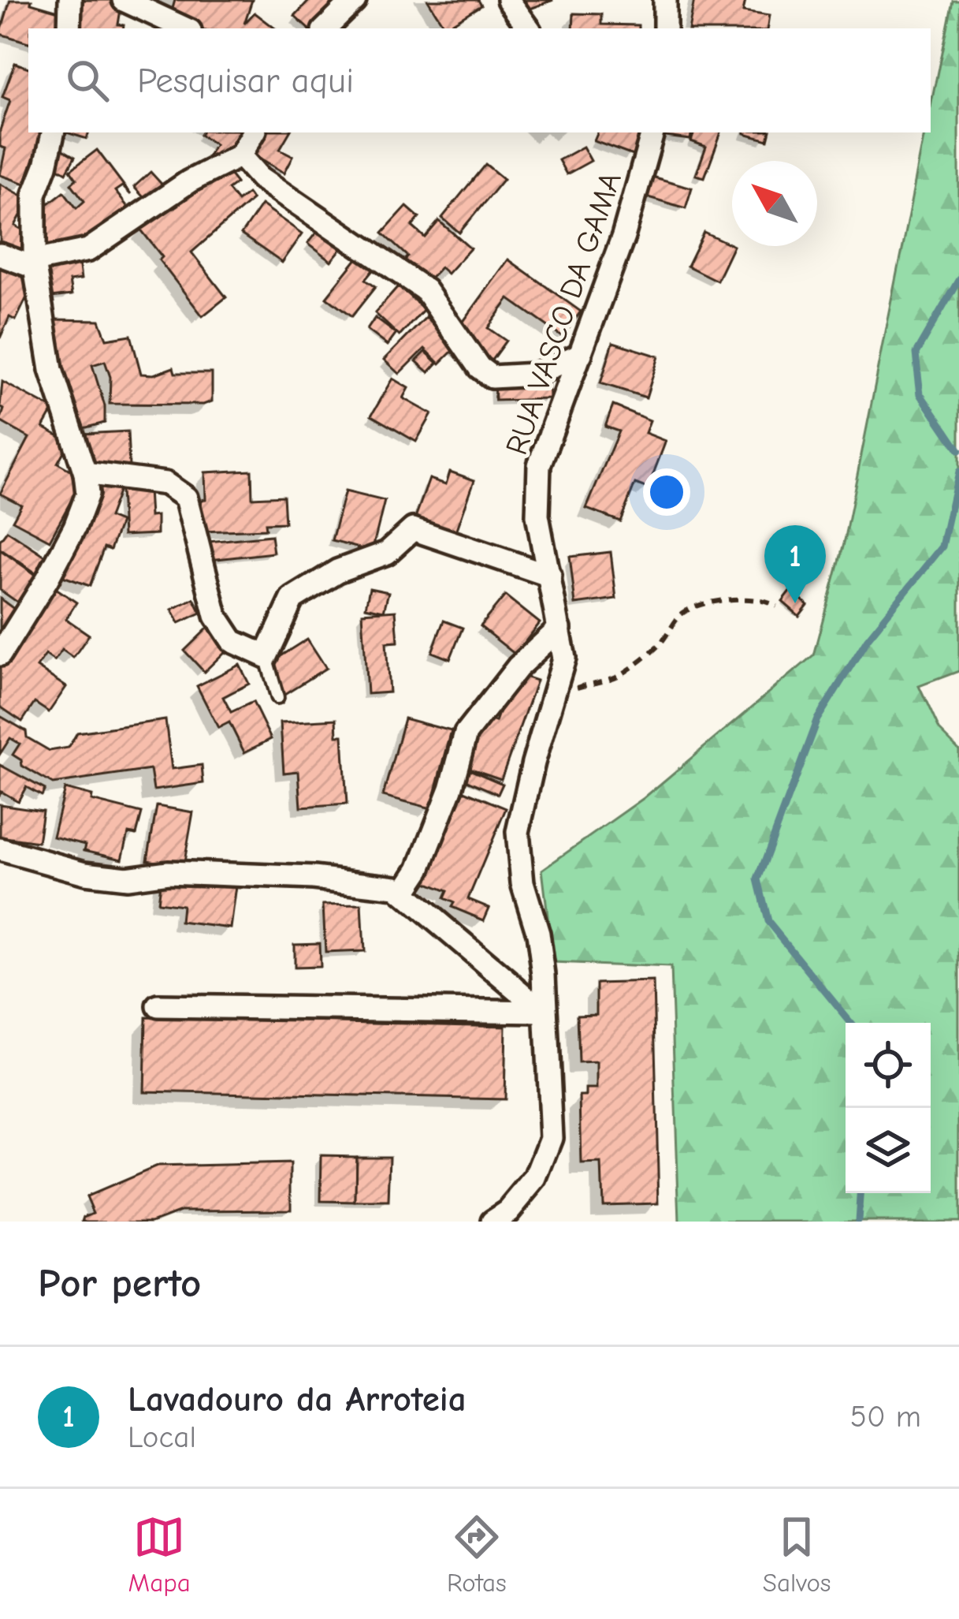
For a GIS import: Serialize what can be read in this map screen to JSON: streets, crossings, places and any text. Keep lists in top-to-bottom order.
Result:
{
  "streets": {
    "street": ["RUA VASCO DA GAMA"]
  },
  "north": "top left",
  "page": {
    "search": "Pesquisar aqui",
    "pins": "1",
    "heading": "Por perto",
    "list": [
      {
        "mark": "1",
        "name": "Lavadouro da Arroteia",
        "note": "Local",
        "value": "50 m"
      }
    ],
    "nav": ["Mapa", "Rotas", "Salvos"]
  }
}
